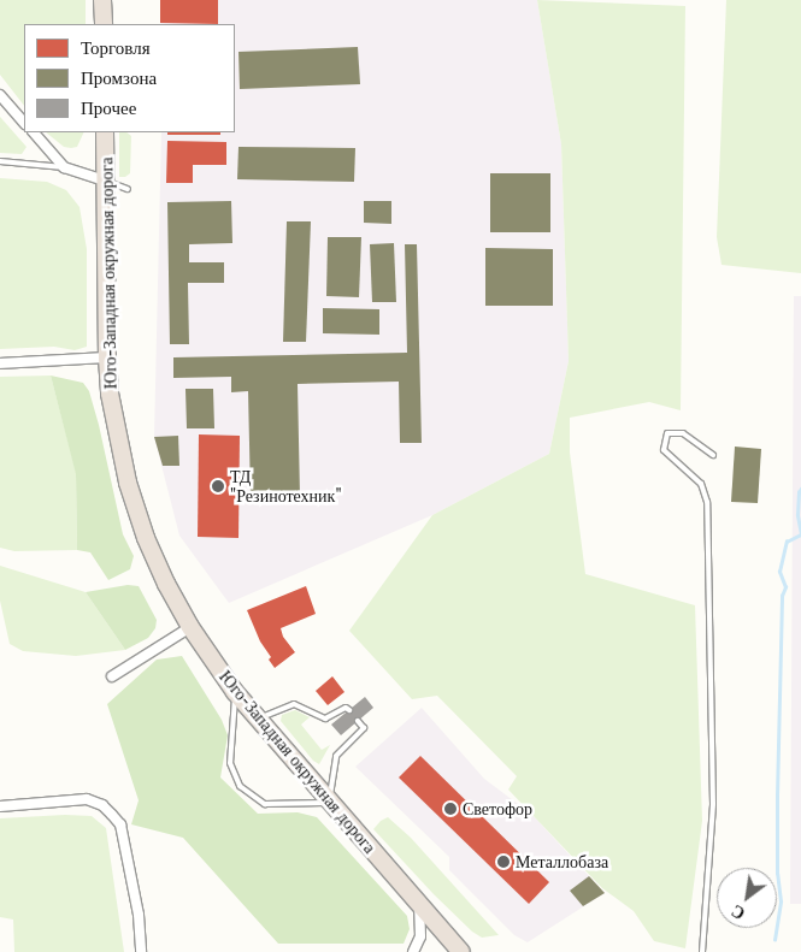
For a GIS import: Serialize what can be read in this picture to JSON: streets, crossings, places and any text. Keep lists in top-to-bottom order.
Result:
{
  "streets": {
    "highway": ["Юго-Западная окружная дорога"]
  },
  "places": ["ТД \"Резинотехник\"", "Светофор", "Металлобаза"],
  "legend": ["Торговля", "Промзона", "Прочее"],
  "north": "bottom left"
}
